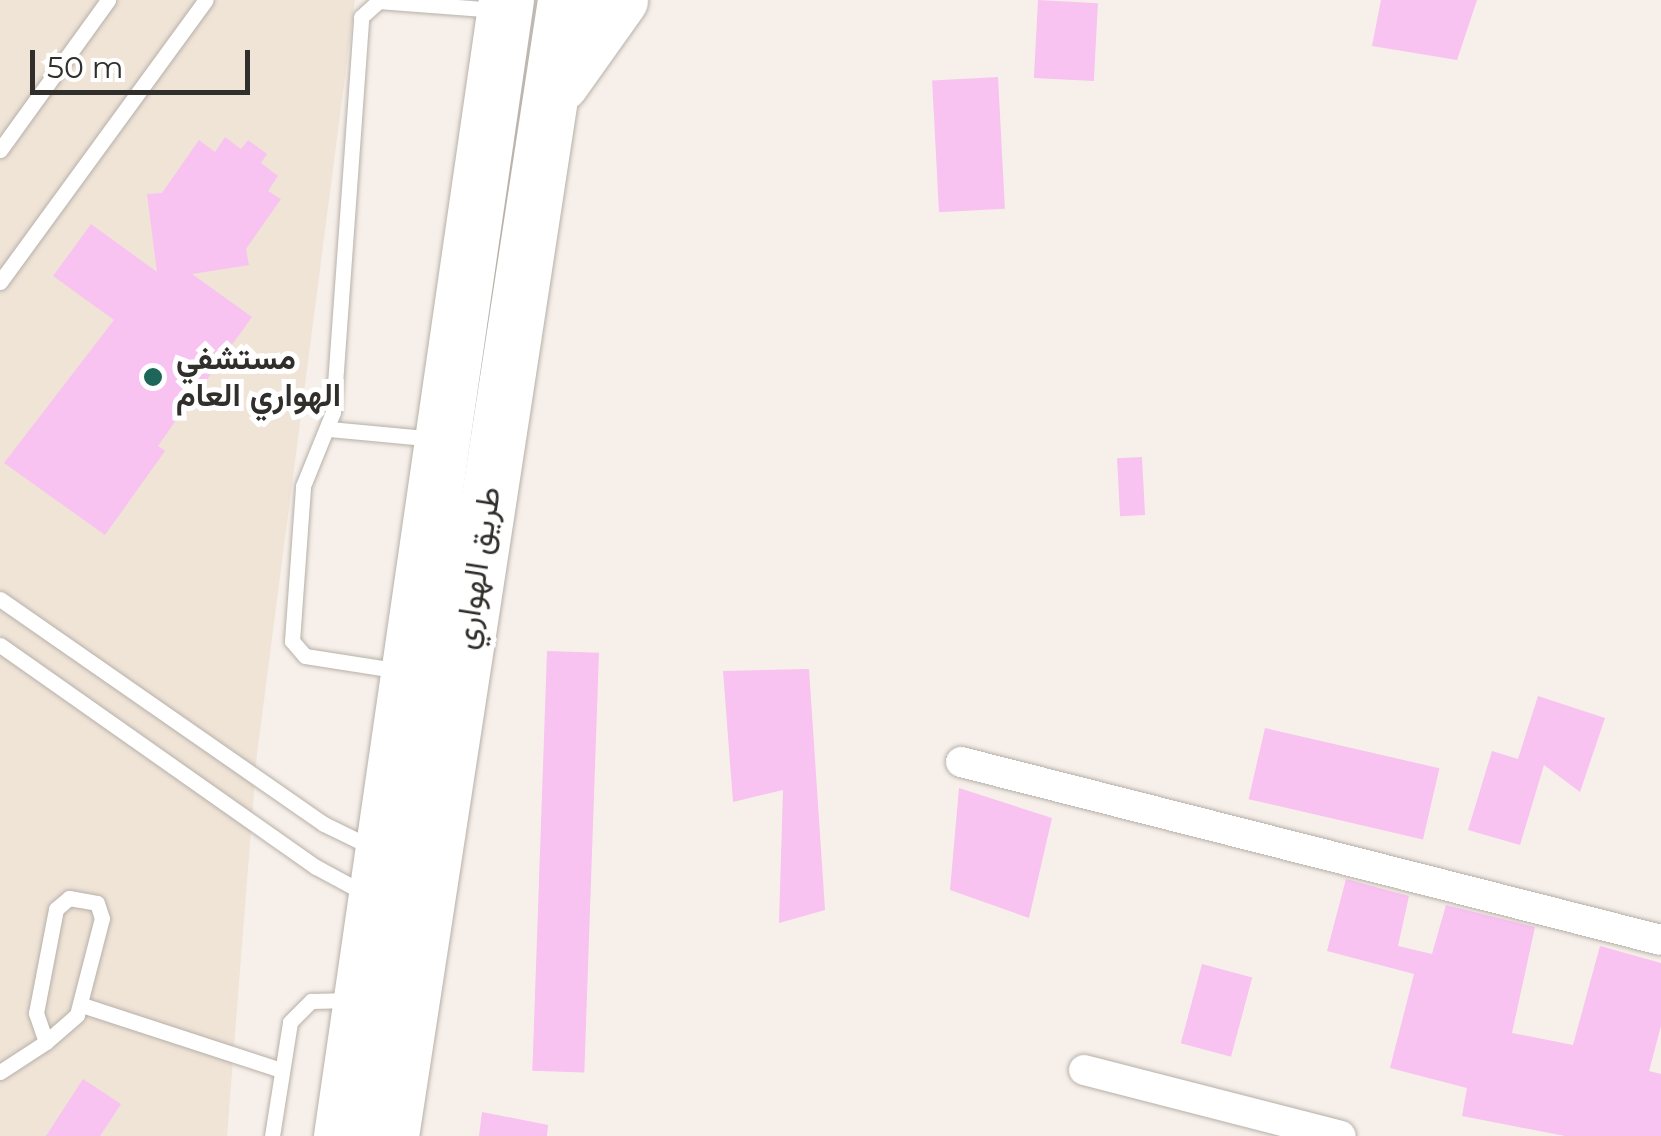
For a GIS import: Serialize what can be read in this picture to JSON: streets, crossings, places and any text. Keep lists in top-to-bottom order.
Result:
{
  "streets": {
    "highway": ["طريق الهواري"]
  },
  "places": ["مستشفي الهواري العام"],
  "scale_bar": "50 m"
}
